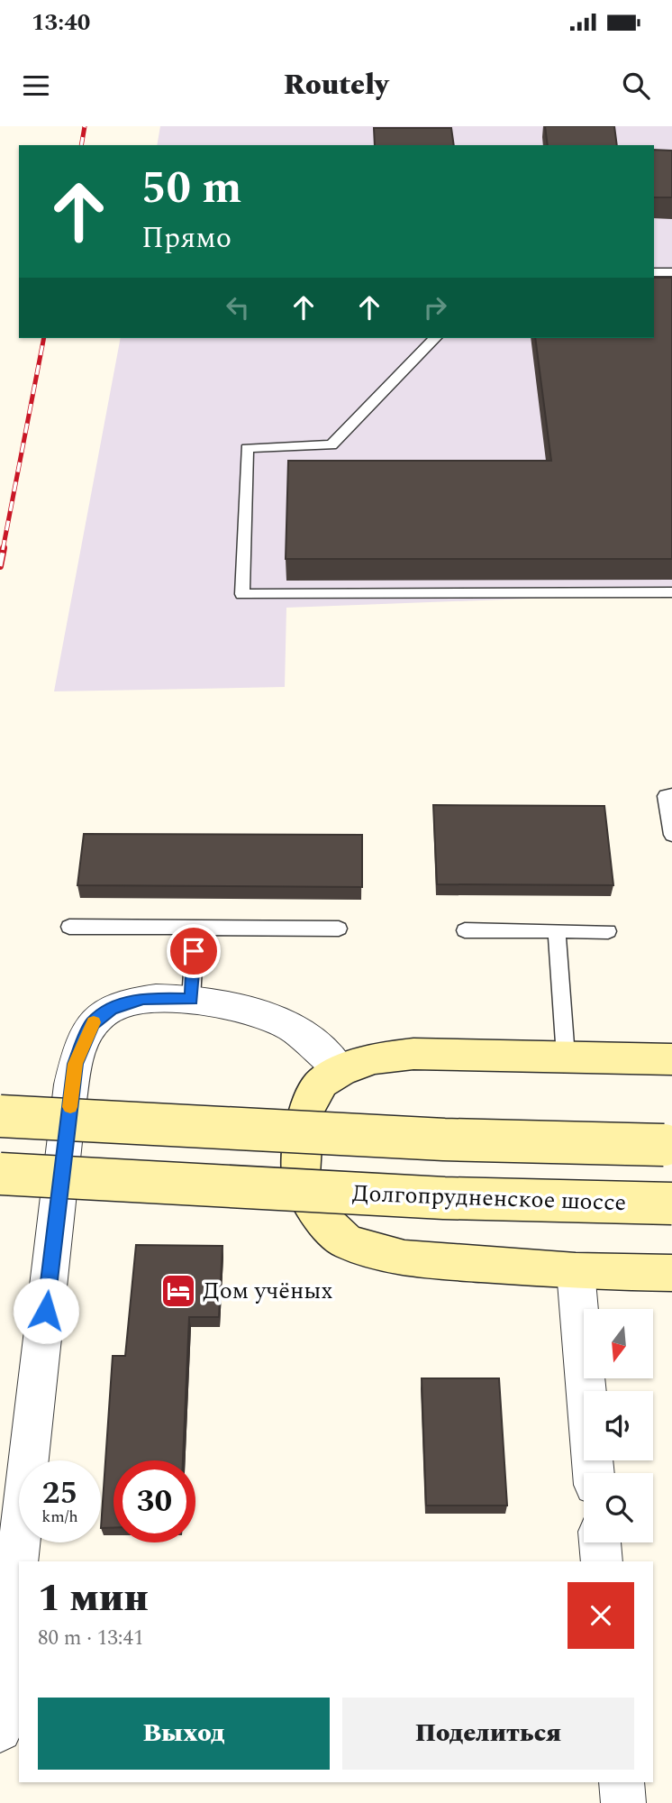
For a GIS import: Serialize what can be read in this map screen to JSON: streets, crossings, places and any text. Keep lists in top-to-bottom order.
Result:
{
  "streets": {
    "main road": ["Долгопрудненское шоссе"]
  },
  "places": {
    "hotel": ["Дом учёных"]
  },
  "north": "bottom",
  "page": {
    "status": "13:40",
    "header": "Routely",
    "turn": ["50 m", "Прямо"],
    "speed": "25 km/h",
    "limit": "30",
    "heading": ["1 мин", "80 m · 13:41"],
    "buttons": ["Выход", "Поделиться"]
  }
}
